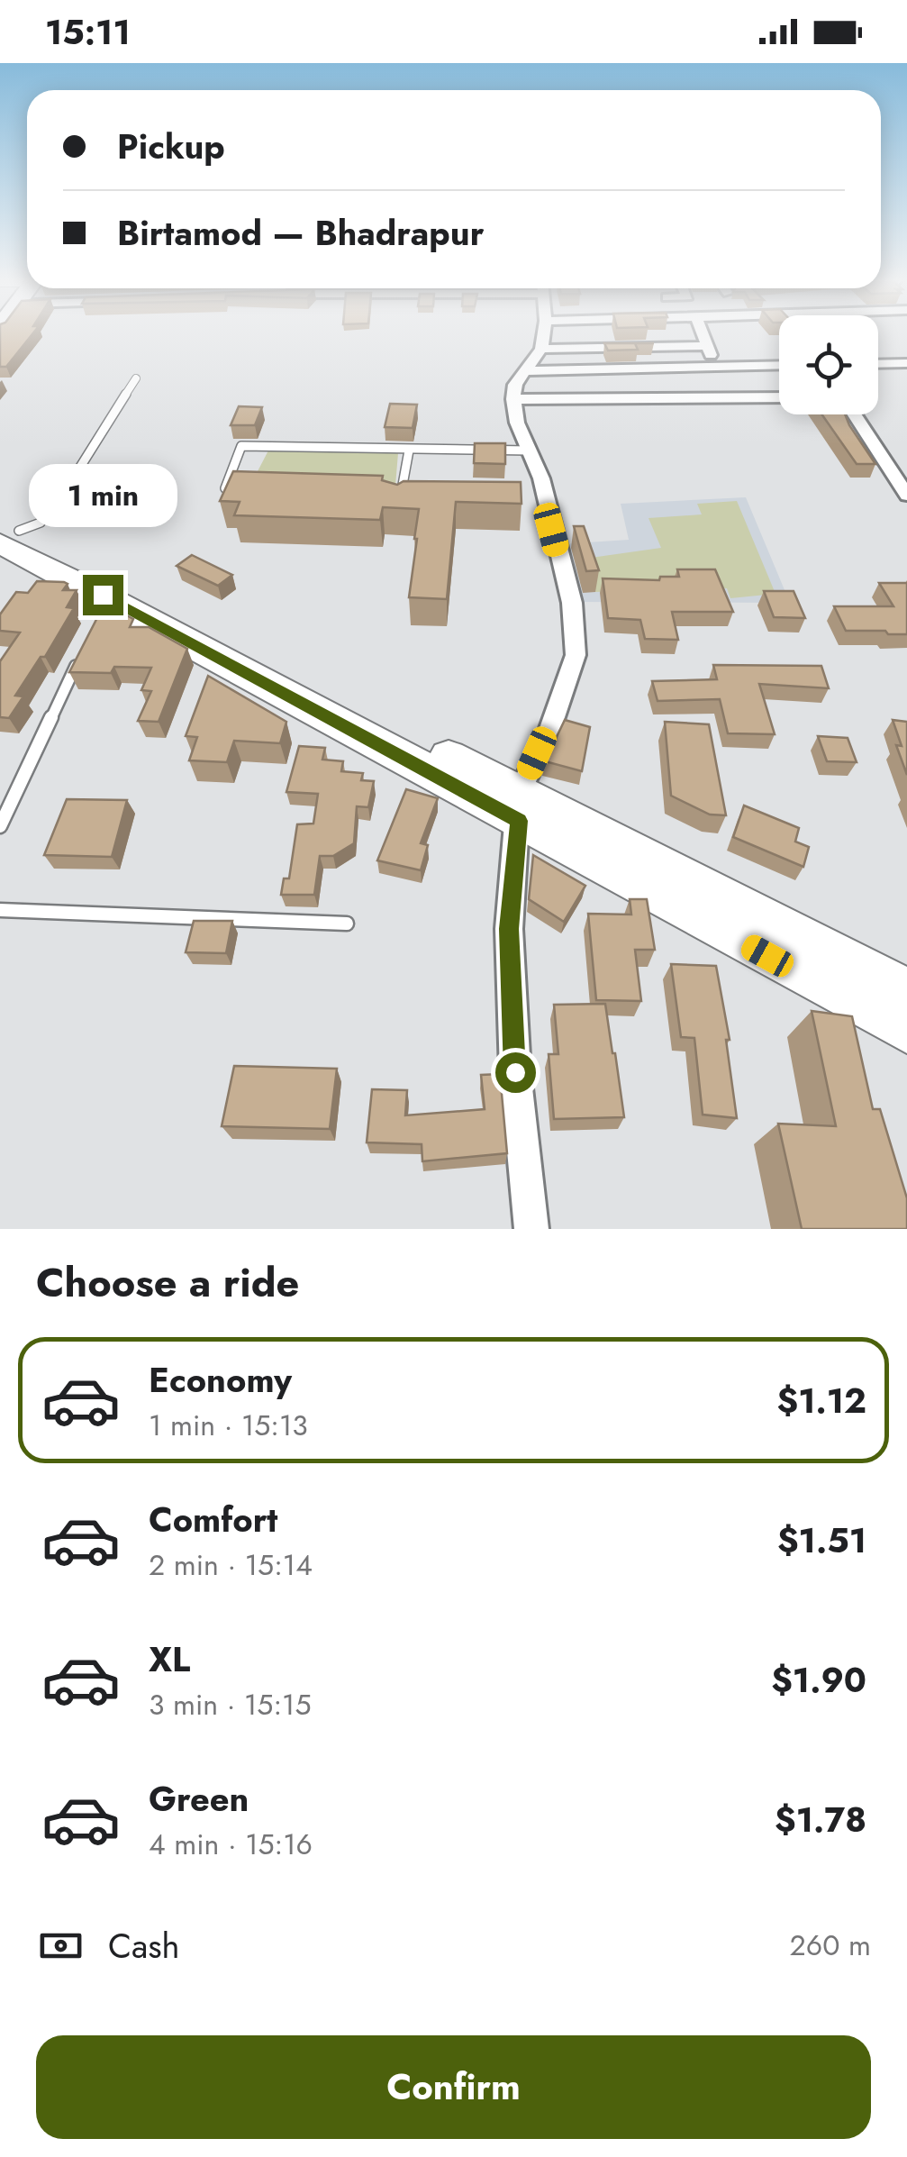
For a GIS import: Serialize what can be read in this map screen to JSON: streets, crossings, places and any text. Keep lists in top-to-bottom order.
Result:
{
  "page": {
    "status": "15:11",
    "banner": ["Pickup", "Birtamod — Bhadrapur"],
    "bubble": "1 min",
    "heading": "Choose a ride",
    "list": [
      {
        "name": "Economy",
        "note": "1 min · 15:13",
        "value": "$1.12"
      },
      {
        "name": "Comfort",
        "note": "2 min · 15:14",
        "value": "$1.51"
      },
      {
        "name": "XL",
        "note": "3 min · 15:15",
        "value": "$1.90"
      },
      {
        "name": "Green",
        "note": "4 min · 15:16",
        "value": "$1.78"
      }
    ],
    "pay": ["Cash", "260 m"],
    "buttons": "Confirm"
  }
}
